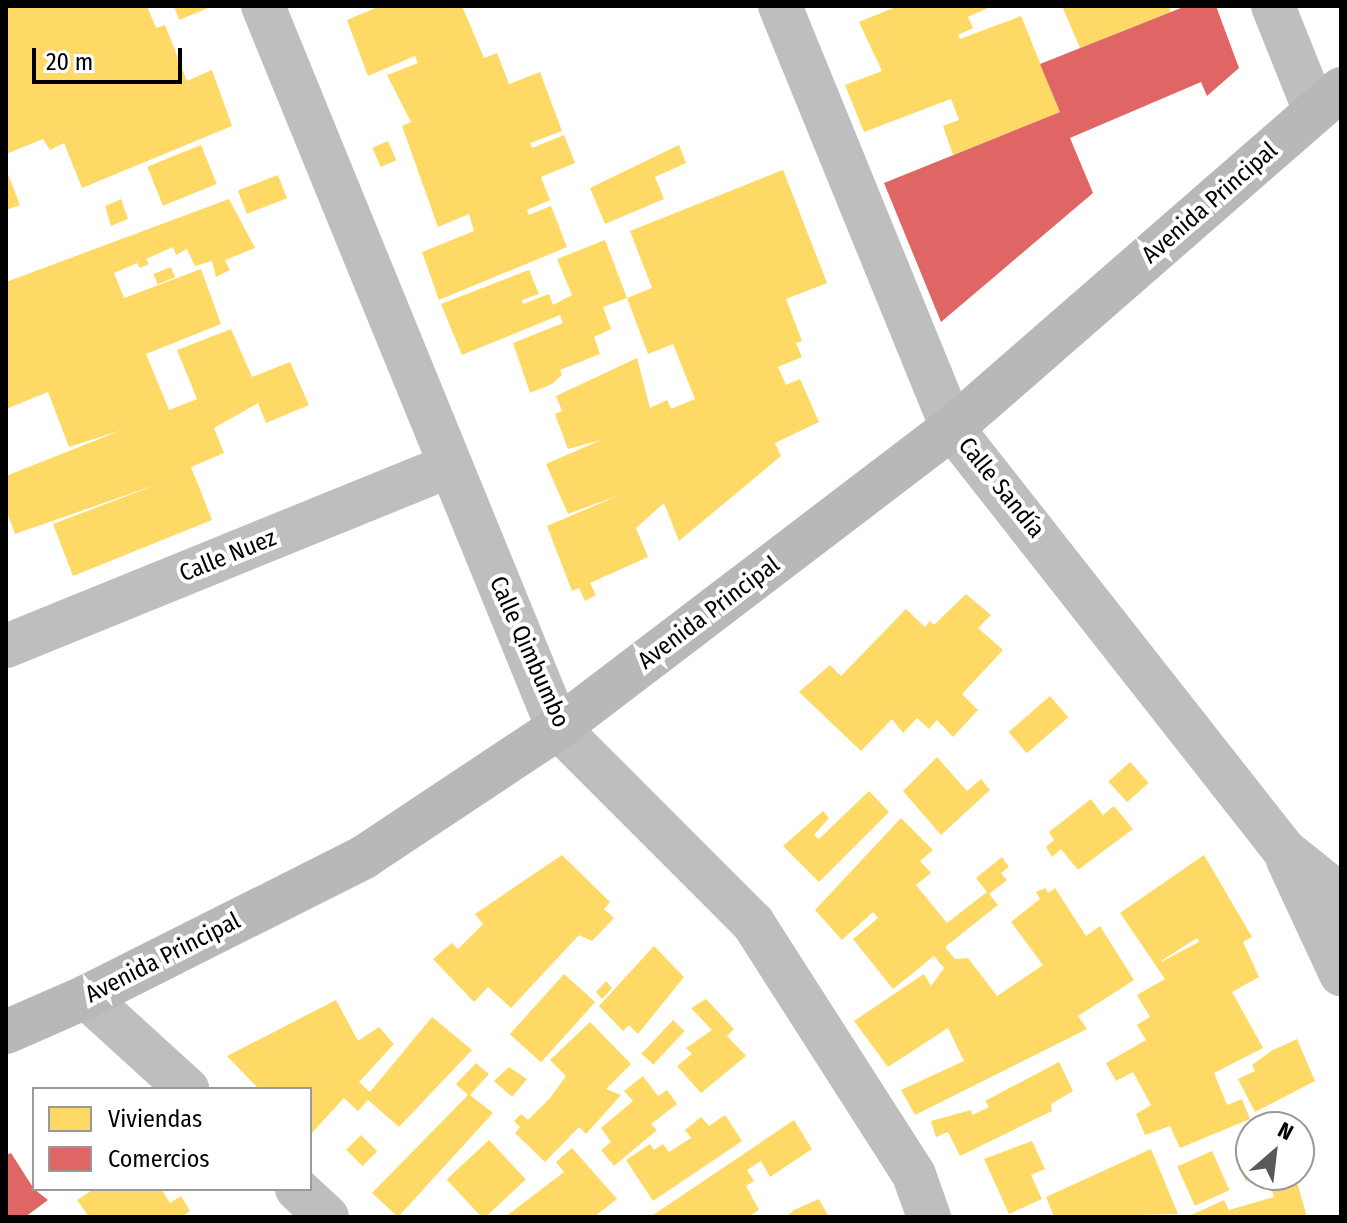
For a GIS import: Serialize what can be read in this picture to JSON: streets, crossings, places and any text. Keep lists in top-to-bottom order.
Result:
{
  "streets": {
    "street": [
      "Avenida Principal",
      "Calle Sandía",
      "Calle Nuez",
      "Calle Qimbumbo"
    ]
  },
  "crossings": [
    ["Avenida Principal", "Calle Sandía"],
    ["Avenida Principal", "Calle Qimbumbo"],
    ["Calle Nuez", "Calle Qimbumbo"]
  ],
  "legend": ["Viviendas", "Comercios"],
  "scale_bar": "20 m",
  "north": "top right"
}
